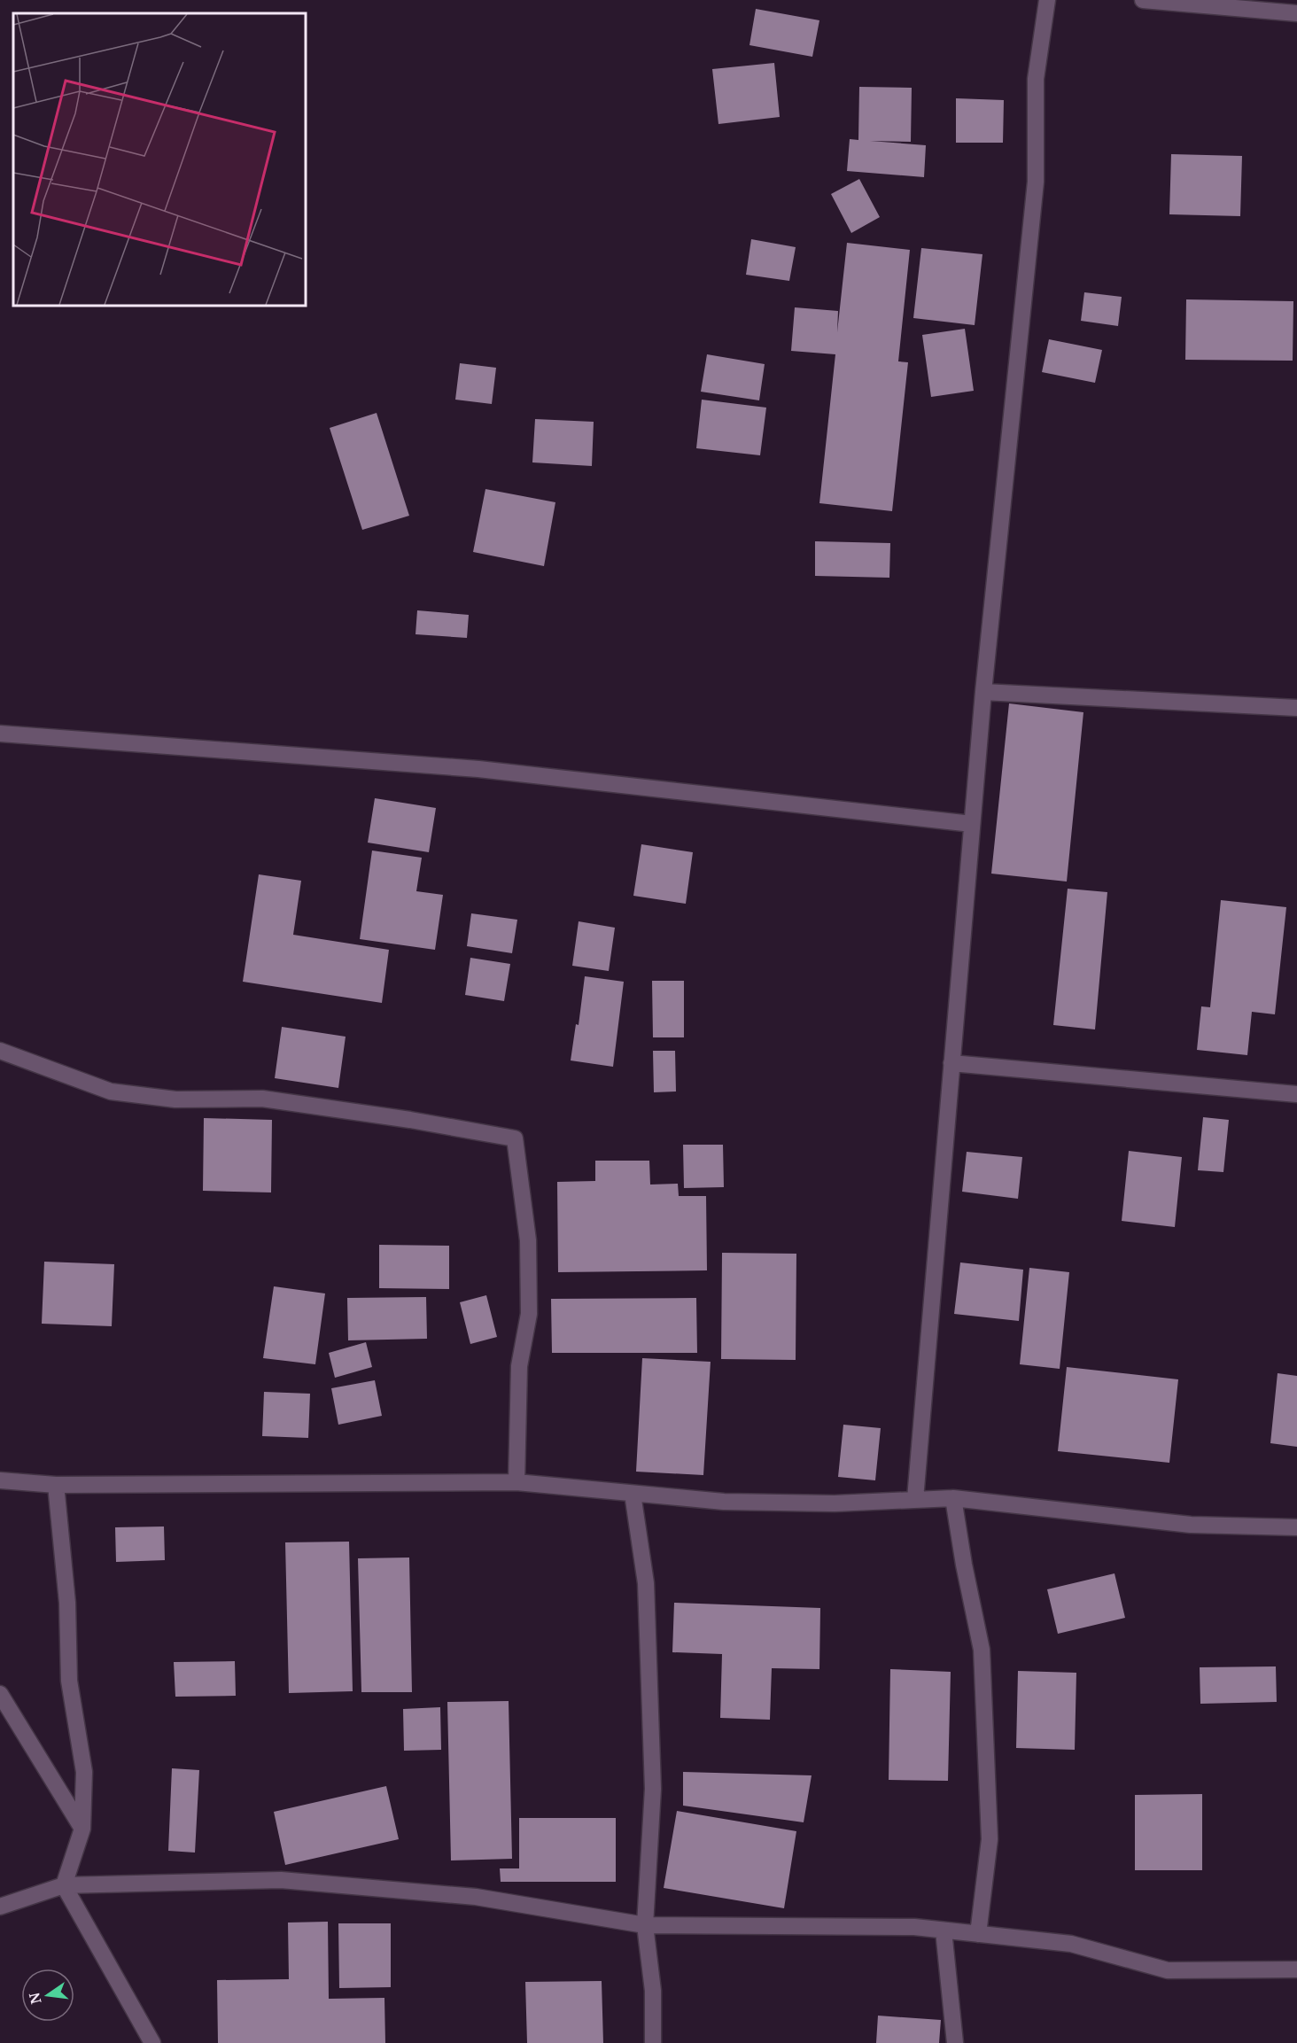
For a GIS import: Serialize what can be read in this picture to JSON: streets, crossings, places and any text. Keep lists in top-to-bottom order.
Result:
{
  "north": "left"
}
